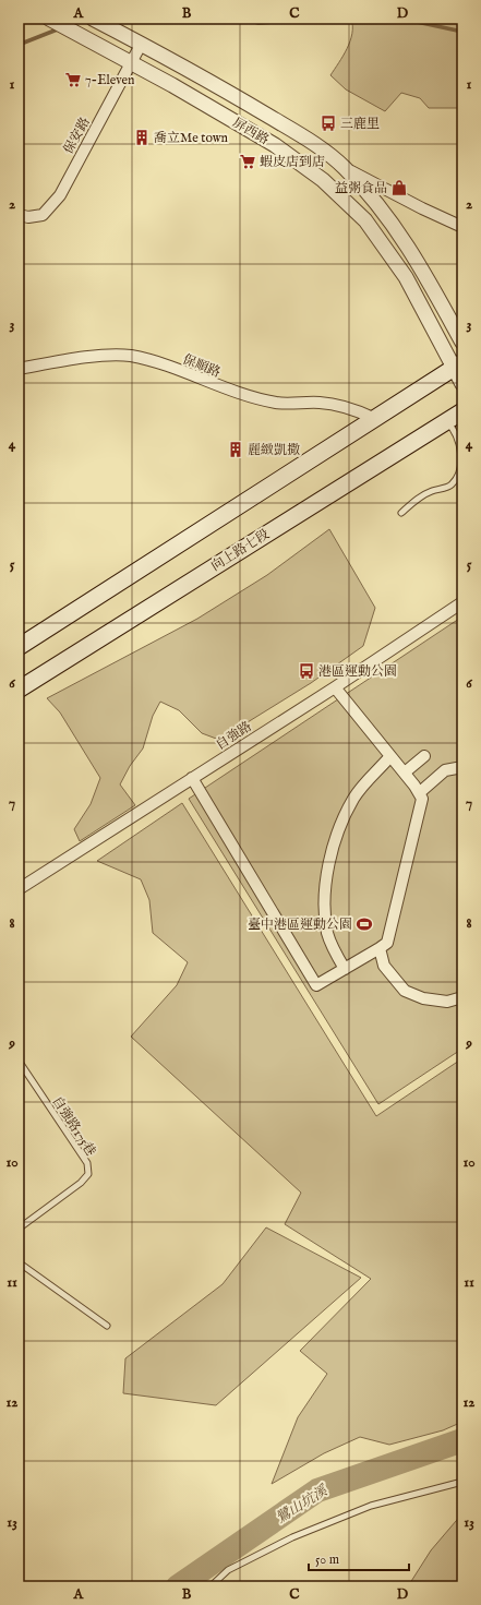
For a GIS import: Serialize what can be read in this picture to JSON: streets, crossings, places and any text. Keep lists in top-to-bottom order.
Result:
{
  "streets": {
    "main road": ["向上路七段"],
    "street": [
      "屏西路",
      "保安路",
      "保順路",
      "自強路"
    ],
    "lane": ["自強路175巷"]
  },
  "crossings": [
    ["屏西路", "保安路"]
  ],
  "water": ["鷺山坑溪"],
  "places": {
    "supermarket": ["7-Eleven", "蝦皮店到店"],
    "bus stop": ["三鹿里", "港區運動公園"],
    "building": ["喬立Me town", "麗緻凱撒"],
    "shop": ["益粥食品"],
    "sports": ["臺中港區運動公園"]
  },
  "scale_bar": "50 m",
  "grid": {
    "columns": [
      "A",
      "B",
      "C",
      "D"
    ],
    "rows": [
      "1",
      "2",
      "3",
      "4",
      "5",
      "6",
      "7",
      "8",
      "9",
      "10",
      "11",
      "12",
      "13"
    ]
  }
}
